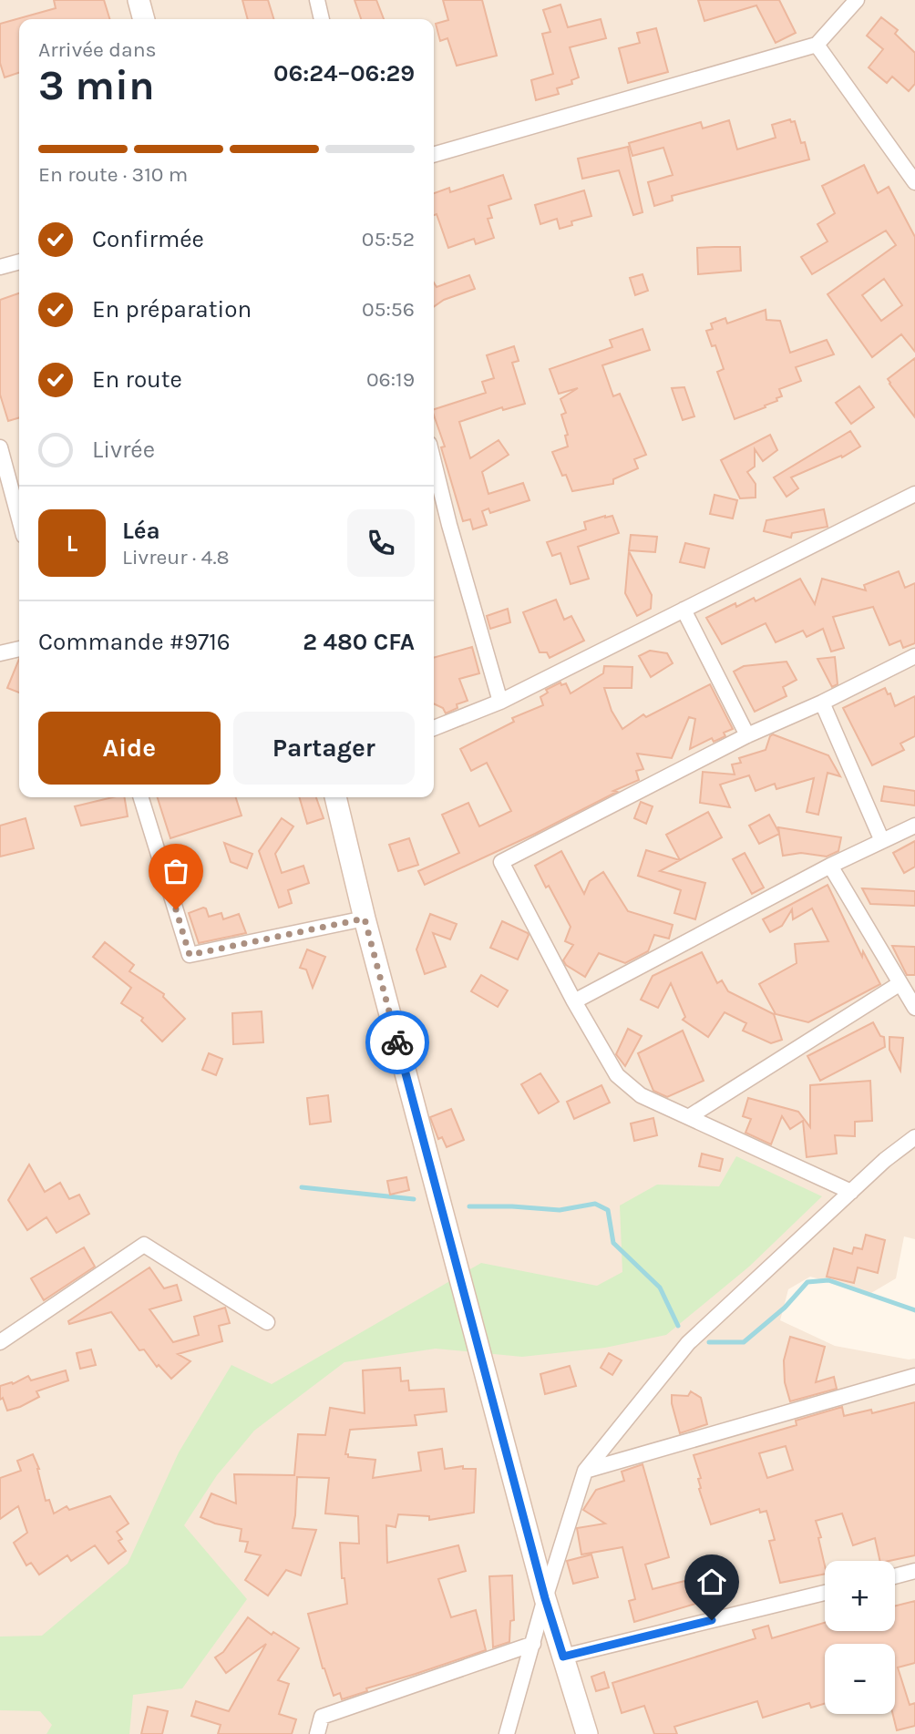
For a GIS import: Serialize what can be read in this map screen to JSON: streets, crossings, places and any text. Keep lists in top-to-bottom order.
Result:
{
  "page": {
    "heading": ["3 min", "Arrivée dans", "06:24–06:29"],
    "panel": [
      "Léa",
      "Livreur · 4.8",
      "Commande #9716",
      "2 480 CFA"
    ],
    "bar": "En route · 310 m",
    "list": [
      ["Confirmée", "05:52"],
      ["En préparation", "05:56"],
      ["En route", "06:19"],
      "Livrée"
    ],
    "round": "L",
    "buttons": ["Aide", "Partager"],
    "map_buttons": ["+", "−"]
  }
}
